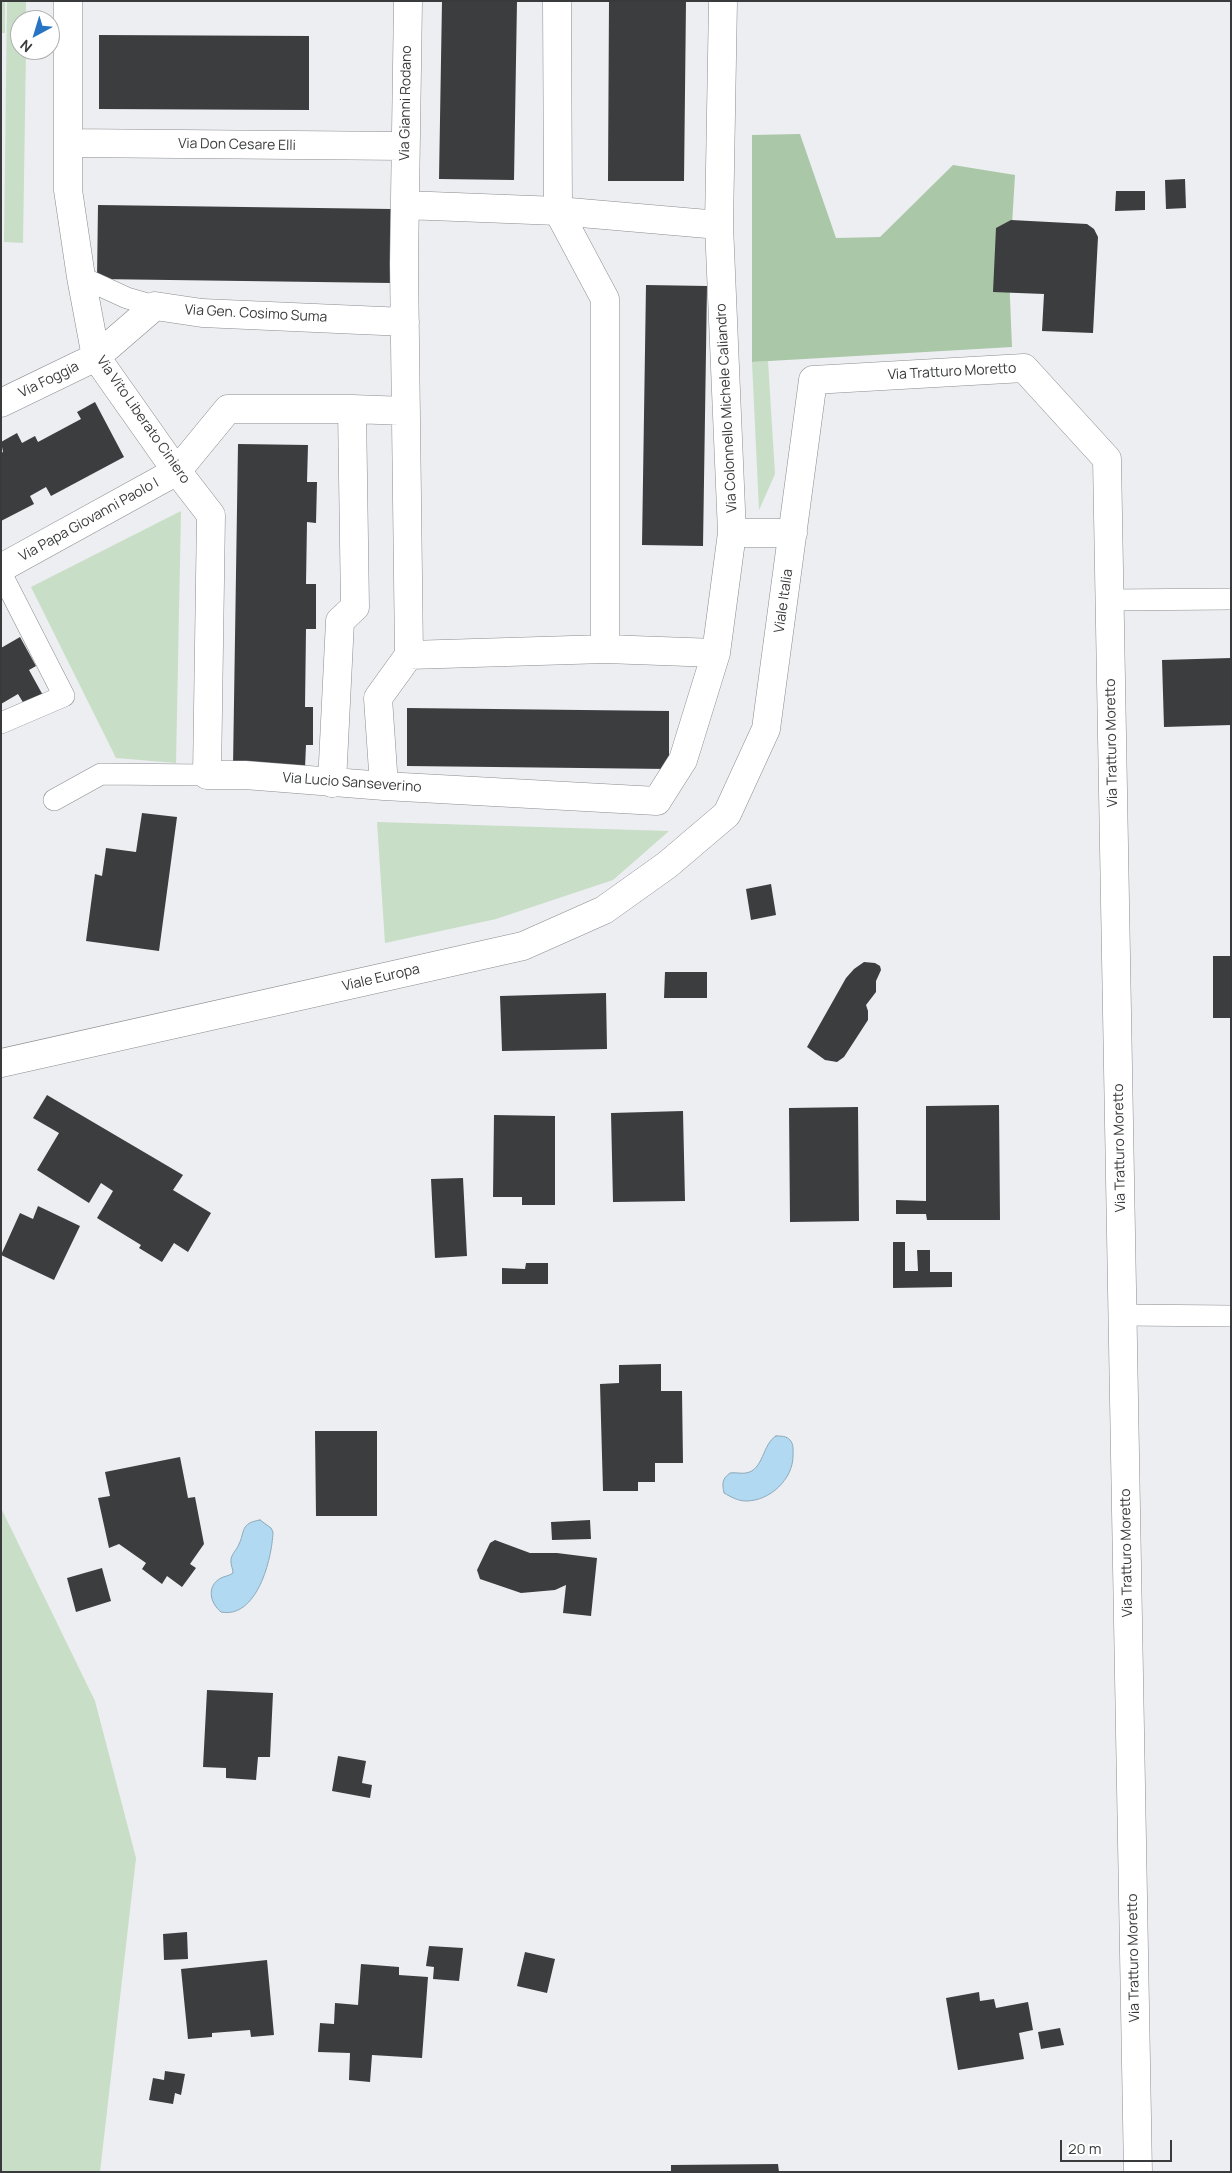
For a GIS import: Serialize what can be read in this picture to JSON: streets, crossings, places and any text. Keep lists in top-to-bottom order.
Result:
{
  "streets": {
    "street": [
      "Via Gianni Rodano",
      "Via Don Cesare Elli",
      "Via Gen. Cosimo Suma",
      "Via Tratturo Moretto",
      "Via Foggia",
      "Via Colonnello Michele Caliandro",
      "Via Vito Liberato Ciniero",
      "Via Papa Giovanni Paolo I",
      "Viale Italia",
      "Via Lucio Sanseverino",
      "Viale Europa"
    ]
  },
  "crossings": [
    ["Via Gianni Rodano", "Via Don Cesare Elli"],
    ["Via Gianni Rodano", "Via Gen. Cosimo Suma"],
    ["Via Don Cesare Elli", "Via Vito Liberato Ciniero"],
    ["Via Tratturo Moretto", "Viale Italia"],
    ["Via Foggia", "Via Vito Liberato Ciniero"],
    ["Via Colonnello Michele Caliandro", "Via Lucio Sanseverino"],
    ["Via Vito Liberato Ciniero", "Via Papa Giovanni Paolo I"],
    ["Via Vito Liberato Ciniero", "Via Lucio Sanseverino"],
    ["Viale Italia", "Viale Europa"]
  ],
  "scale_bar": "20 m",
  "north": "bottom left"
}
